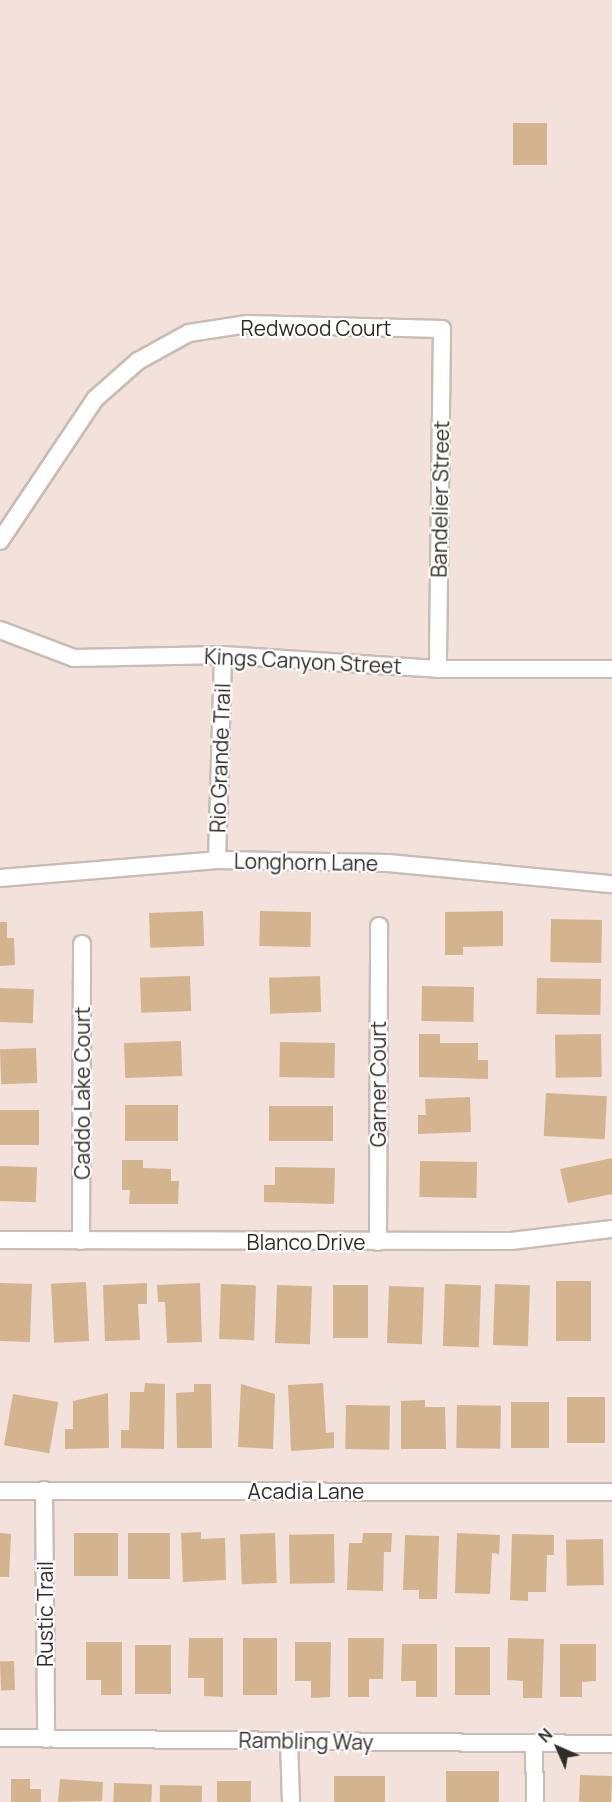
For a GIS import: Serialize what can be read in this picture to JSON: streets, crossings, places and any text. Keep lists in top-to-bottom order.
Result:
{
  "streets": {
    "street": [
      "Redwood Court",
      "Bandelier Street",
      "Kings Canyon Street",
      "Rio Grande Trail",
      "Longhorn Lane",
      "Garner Court",
      "Caddo Lake Court",
      "Blanco Drive",
      "Acadia Lane",
      "Rustic Trail",
      "Rambling Way"
    ]
  },
  "crossings": [
    ["Redwood Court", "Bandelier Street"],
    ["Bandelier Street", "Kings Canyon Street"],
    ["Kings Canyon Street", "Rio Grande Trail"],
    ["Rio Grande Trail", "Longhorn Lane"],
    ["Garner Court", "Blanco Drive"],
    ["Caddo Lake Court", "Blanco Drive"],
    ["Acadia Lane", "Rustic Trail"],
    ["Rustic Trail", "Rambling Way"]
  ],
  "north": "top left"
}
